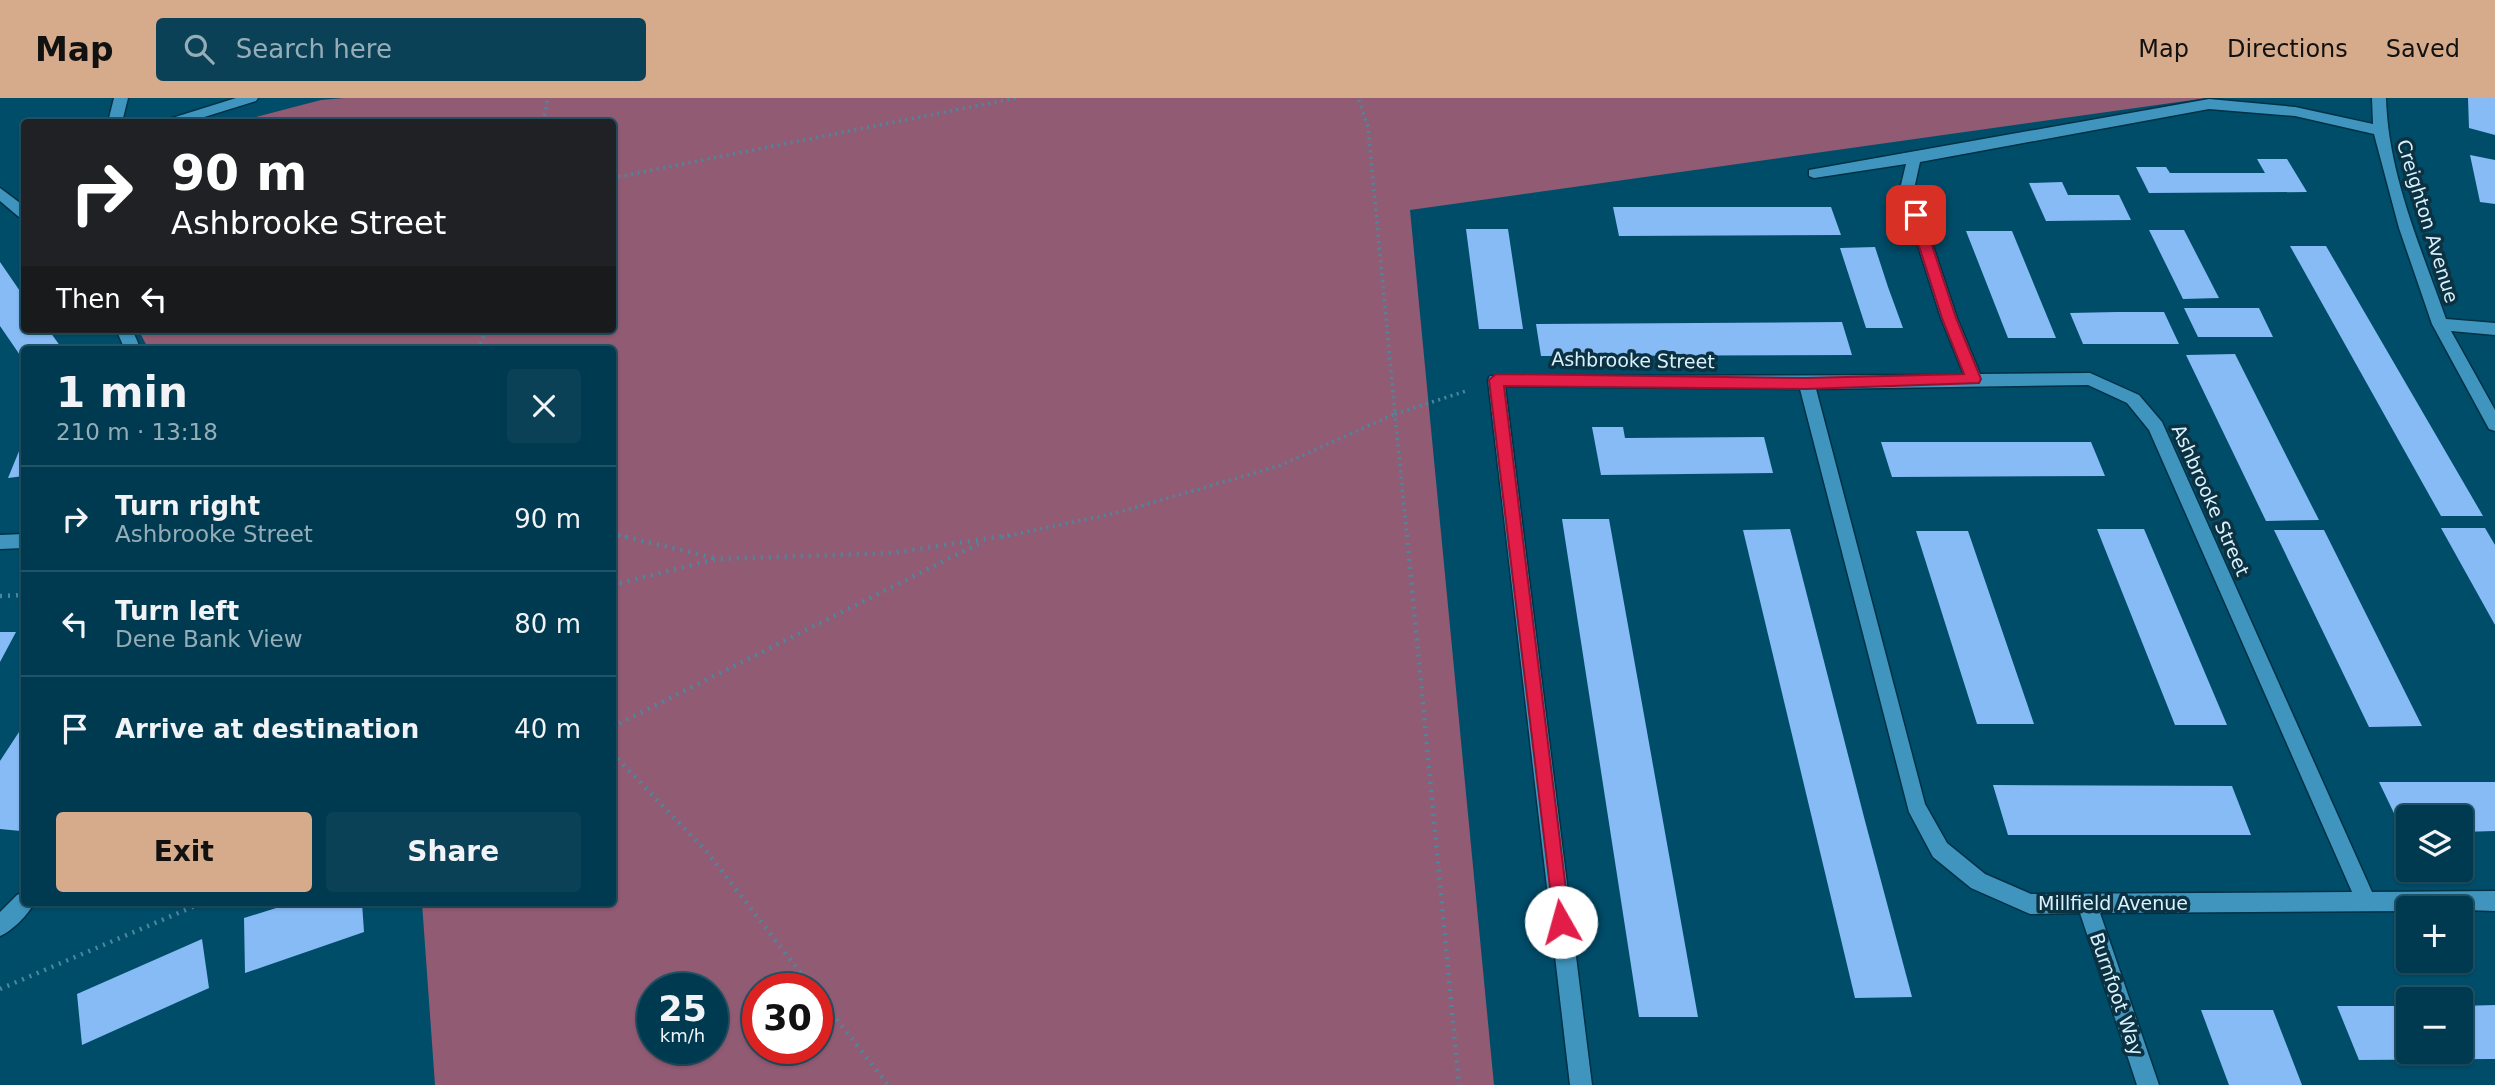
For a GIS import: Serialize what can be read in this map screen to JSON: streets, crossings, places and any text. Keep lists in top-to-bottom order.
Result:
{
  "streets": {
    "street": [
      "Creighton Avenue",
      "Ashbrooke Street",
      "Millfield Avenue",
      "Burnfoot Way"
    ]
  },
  "crossings": [
    ["Ashbrooke Street", "Millfield Avenue"],
    ["Millfield Avenue", "Burnfoot Way"]
  ],
  "page": {
    "header": "Map",
    "search": "Search here",
    "nav": ["Map", "Directions", "Saved"],
    "turn": ["90 m", "Ashbrooke Street"],
    "then": "Then",
    "heading": ["1 min", "210 m · 13:18"],
    "list": [
      {
        "name": "Turn right",
        "note": "Ashbrooke Street",
        "value": "90 m"
      },
      {
        "name": "Turn left",
        "note": "Dene Bank View",
        "value": "80 m"
      },
      {
        "name": "Arrive at destination",
        "value": "40 m"
      }
    ],
    "buttons": ["Exit", "Share"],
    "map_buttons": ["+", "−"],
    "speed": "25 km/h",
    "limit": "30"
  }
}
